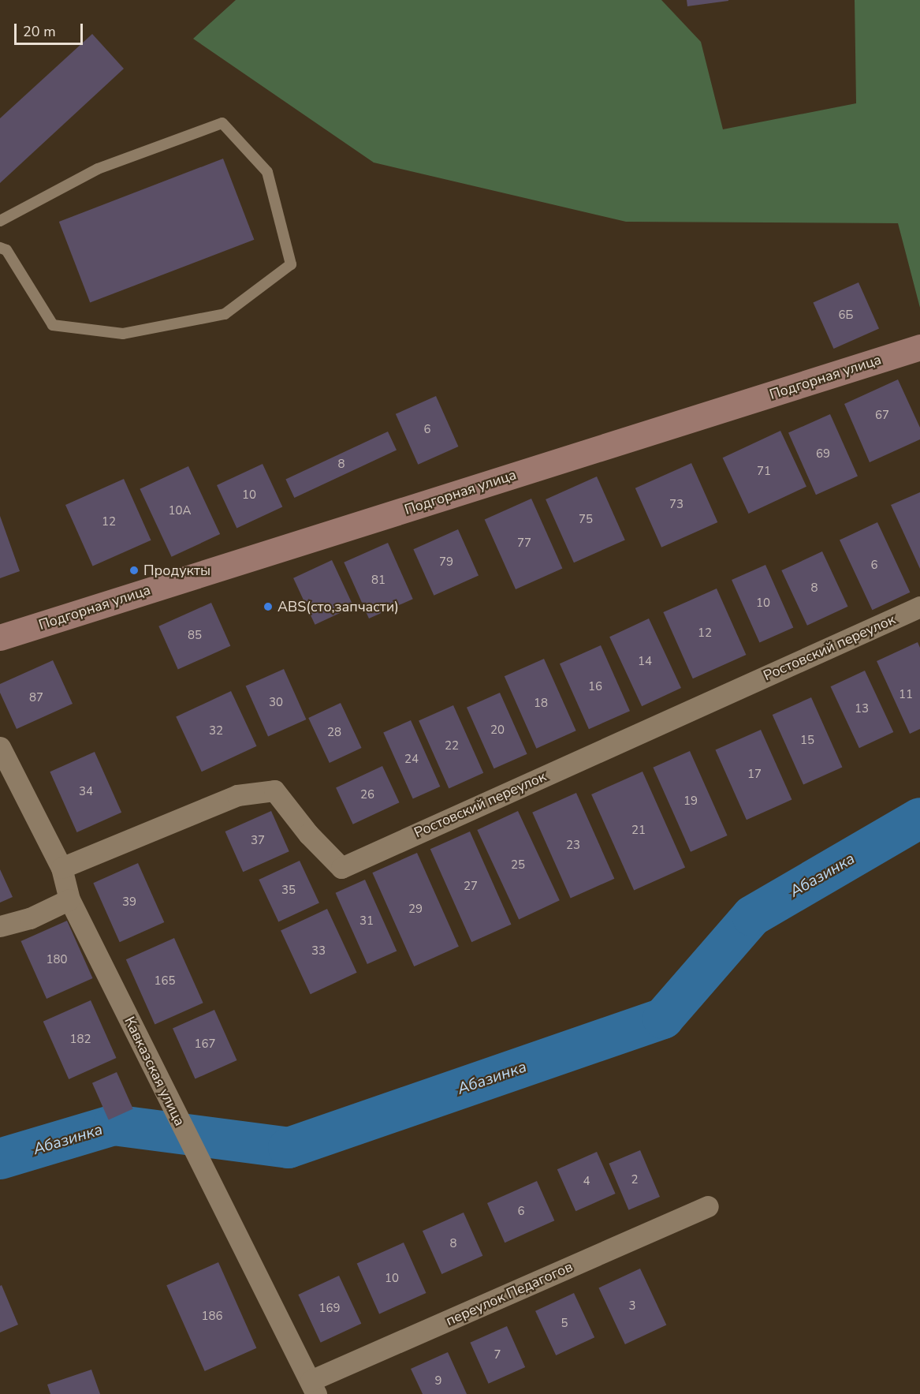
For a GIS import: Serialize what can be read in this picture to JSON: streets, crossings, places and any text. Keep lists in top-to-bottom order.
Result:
{
  "streets": {
    "main road": ["Подгорная улица"],
    "street": ["Ростовский переулок", "Кавказская улица", "переулок Педагогов"]
  },
  "crossings": [
    ["Ростовский переулок", "Кавказская улица"],
    ["Кавказская улица", "переулок Педагогов"]
  ],
  "water": ["Абазинка"],
  "places": ["Продукты", "ABS(сто,запчасти)"],
  "house_numbers": [
    "6Б",
    "67",
    "6",
    "69",
    "8",
    "71",
    "10",
    "73",
    "10А",
    "75",
    "12",
    "77",
    "79",
    "6",
    "81",
    "8",
    "10",
    "12",
    "85",
    "14",
    "16",
    "11",
    "87",
    "30",
    "18",
    "13",
    "20",
    "32",
    "28",
    "15",
    "22",
    "24",
    "17",
    "34",
    "26",
    "19",
    "21",
    "37",
    "23",
    "25",
    "27",
    "35",
    "39",
    "29",
    "31",
    "33",
    "180",
    "165",
    "182",
    "167",
    "2",
    "4",
    "6",
    "8",
    "10",
    "3",
    "169",
    "186",
    "5",
    "7",
    "9"
  ],
  "scale_bar": "20 m"
}
